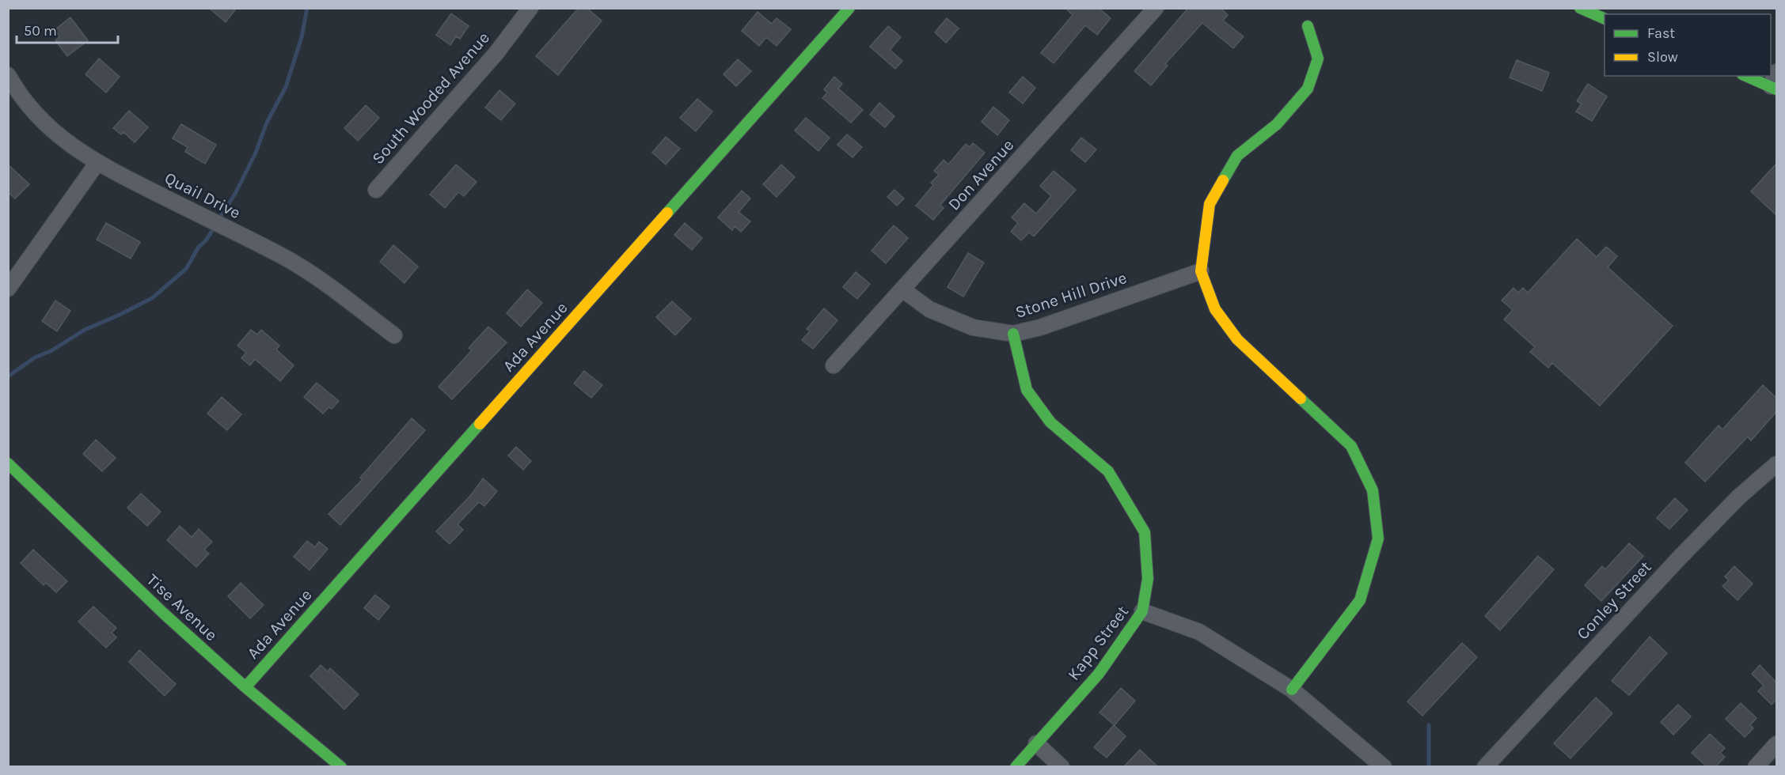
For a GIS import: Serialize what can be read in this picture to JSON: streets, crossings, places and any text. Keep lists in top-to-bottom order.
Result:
{
  "streets": {
    "street": [
      "South Wooded Avenue",
      "Don Avenue",
      "Quail Drive",
      "Stone Hill Drive",
      "Ada Avenue",
      "Conley Street",
      "Tise Avenue",
      "Kapp Street"
    ]
  },
  "crossings": [
    ["Don Avenue", "Stone Hill Drive"],
    ["Stone Hill Drive", "Kapp Street"],
    ["Ada Avenue", "Tise Avenue"]
  ],
  "legend": ["Fast", "Slow"],
  "scale_bar": "50 m"
}
